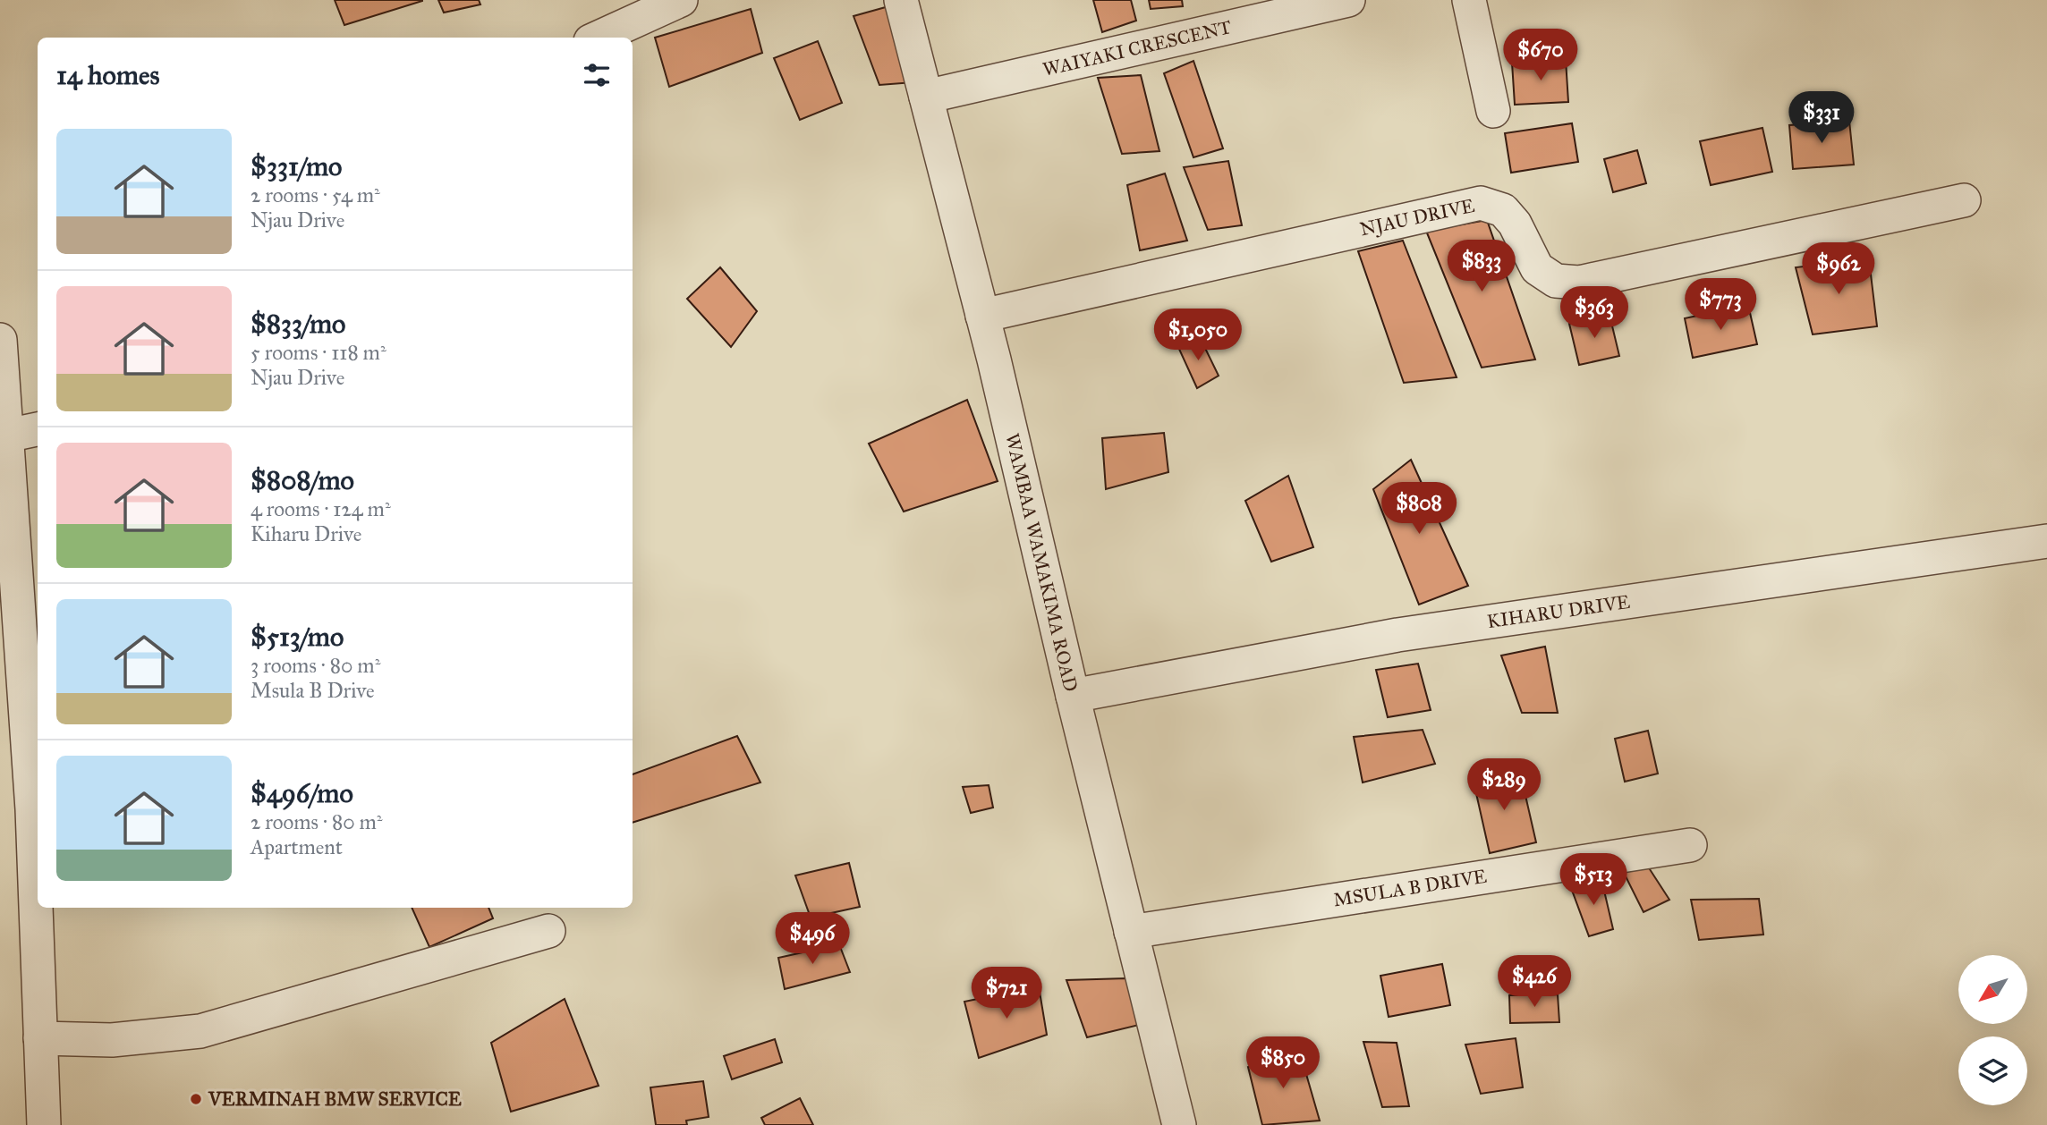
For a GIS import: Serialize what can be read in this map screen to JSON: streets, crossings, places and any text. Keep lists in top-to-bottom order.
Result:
{
  "streets": {
    "street": [
      "WAIYAKI CRESCENT",
      "NJAU DRIVE",
      "WAMBAA WAMAKIMA ROAD",
      "KIHARU DRIVE",
      "MSULA B DRIVE"
    ]
  },
  "crossings": [
    ["WAIYAKI CRESCENT", "WAMBAA WAMAKIMA ROAD"],
    ["NJAU DRIVE", "WAMBAA WAMAKIMA ROAD"],
    ["WAMBAA WAMAKIMA ROAD", "KIHARU DRIVE"],
    ["WAMBAA WAMAKIMA ROAD", "MSULA B DRIVE"]
  ],
  "places": ["VERMINAH BMW SERVICE"],
  "north": "bottom left",
  "page": {
    "price": [
      "$670",
      "$331",
      "$833",
      "$962",
      "$773",
      "$363",
      "$1,050",
      "$808",
      "$289",
      "$513",
      "$496",
      "$426",
      "$721",
      "$850"
    ],
    "heading": "14 homes",
    "list": [
      {
        "name": "$331/mo",
        "note": "2 rooms · 54 m² · Njau Drive"
      },
      {
        "name": "$833/mo",
        "note": "5 rooms · 118 m² · Njau Drive"
      },
      {
        "name": "$808/mo",
        "note": "4 rooms · 124 m² · Kiharu Drive"
      },
      {
        "name": "$513/mo",
        "note": "3 rooms · 80 m² · Msula B Drive"
      },
      {
        "name": "$496/mo",
        "note": "2 rooms · 80 m² · Apartment"
      }
    ]
  }
}
